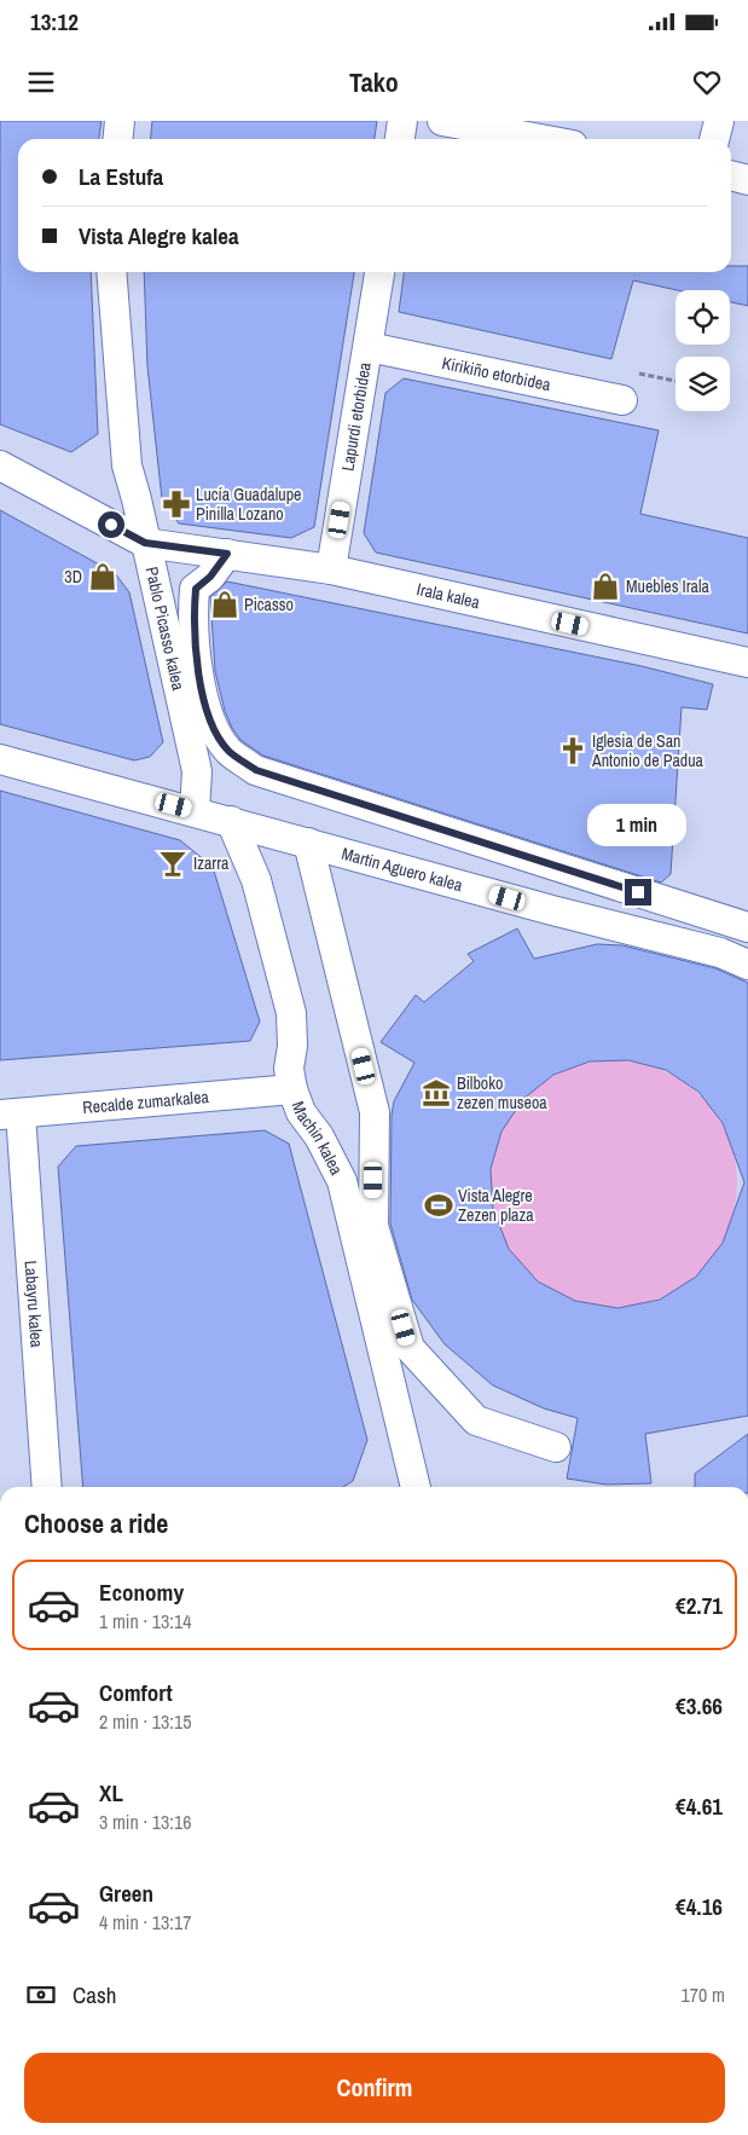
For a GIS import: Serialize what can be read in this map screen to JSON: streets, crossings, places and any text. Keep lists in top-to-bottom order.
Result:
{
  "streets": {
    "street": [
      "Kirikiño etorbidea",
      "Lapurdi etorbidea",
      "Irala kalea",
      "Pablo Picasso kalea",
      "Martin Aguero kalea",
      "Recalde zumarkalea",
      "Machin kalea",
      "Labayru kalea"
    ]
  },
  "crossings": [
    ["Kirikiño etorbidea", "Lapurdi etorbidea"],
    ["Lapurdi etorbidea", "Irala kalea"],
    ["Irala kalea", "Pablo Picasso kalea"],
    ["Pablo Picasso kalea", "Martin Aguero kalea"],
    ["Martin Aguero kalea", "Machin kalea"],
    ["Recalde zumarkalea", "Machin kalea"],
    ["Recalde zumarkalea", "Labayru kalea"]
  ],
  "places": {
    "pharmacy": ["Lucía Guadalupe Pinilla Lozano"],
    "shop": ["3D", "Muebles Irala", "Picasso"],
    "church": ["Iglesia de San Antonio de Padua"],
    "bar": ["Izarra"],
    "museum": ["Bilboko zezen museoa"],
    "sports": ["Vista Alegre Zezen plaza"]
  },
  "page": {
    "status": "13:12",
    "header": "Tako",
    "banner": ["La Estufa", "Vista Alegre kalea"],
    "bubble": "1 min",
    "heading": "Choose a ride",
    "list": [
      {
        "name": "Economy",
        "note": "1 min · 13:14",
        "value": "€2.71"
      },
      {
        "name": "Comfort",
        "note": "2 min · 13:15",
        "value": "€3.66"
      },
      {
        "name": "XL",
        "note": "3 min · 13:16",
        "value": "€4.61"
      },
      {
        "name": "Green",
        "note": "4 min · 13:17",
        "value": "€4.16"
      }
    ],
    "pay": ["Cash", "170 m"],
    "buttons": "Confirm"
  }
}
